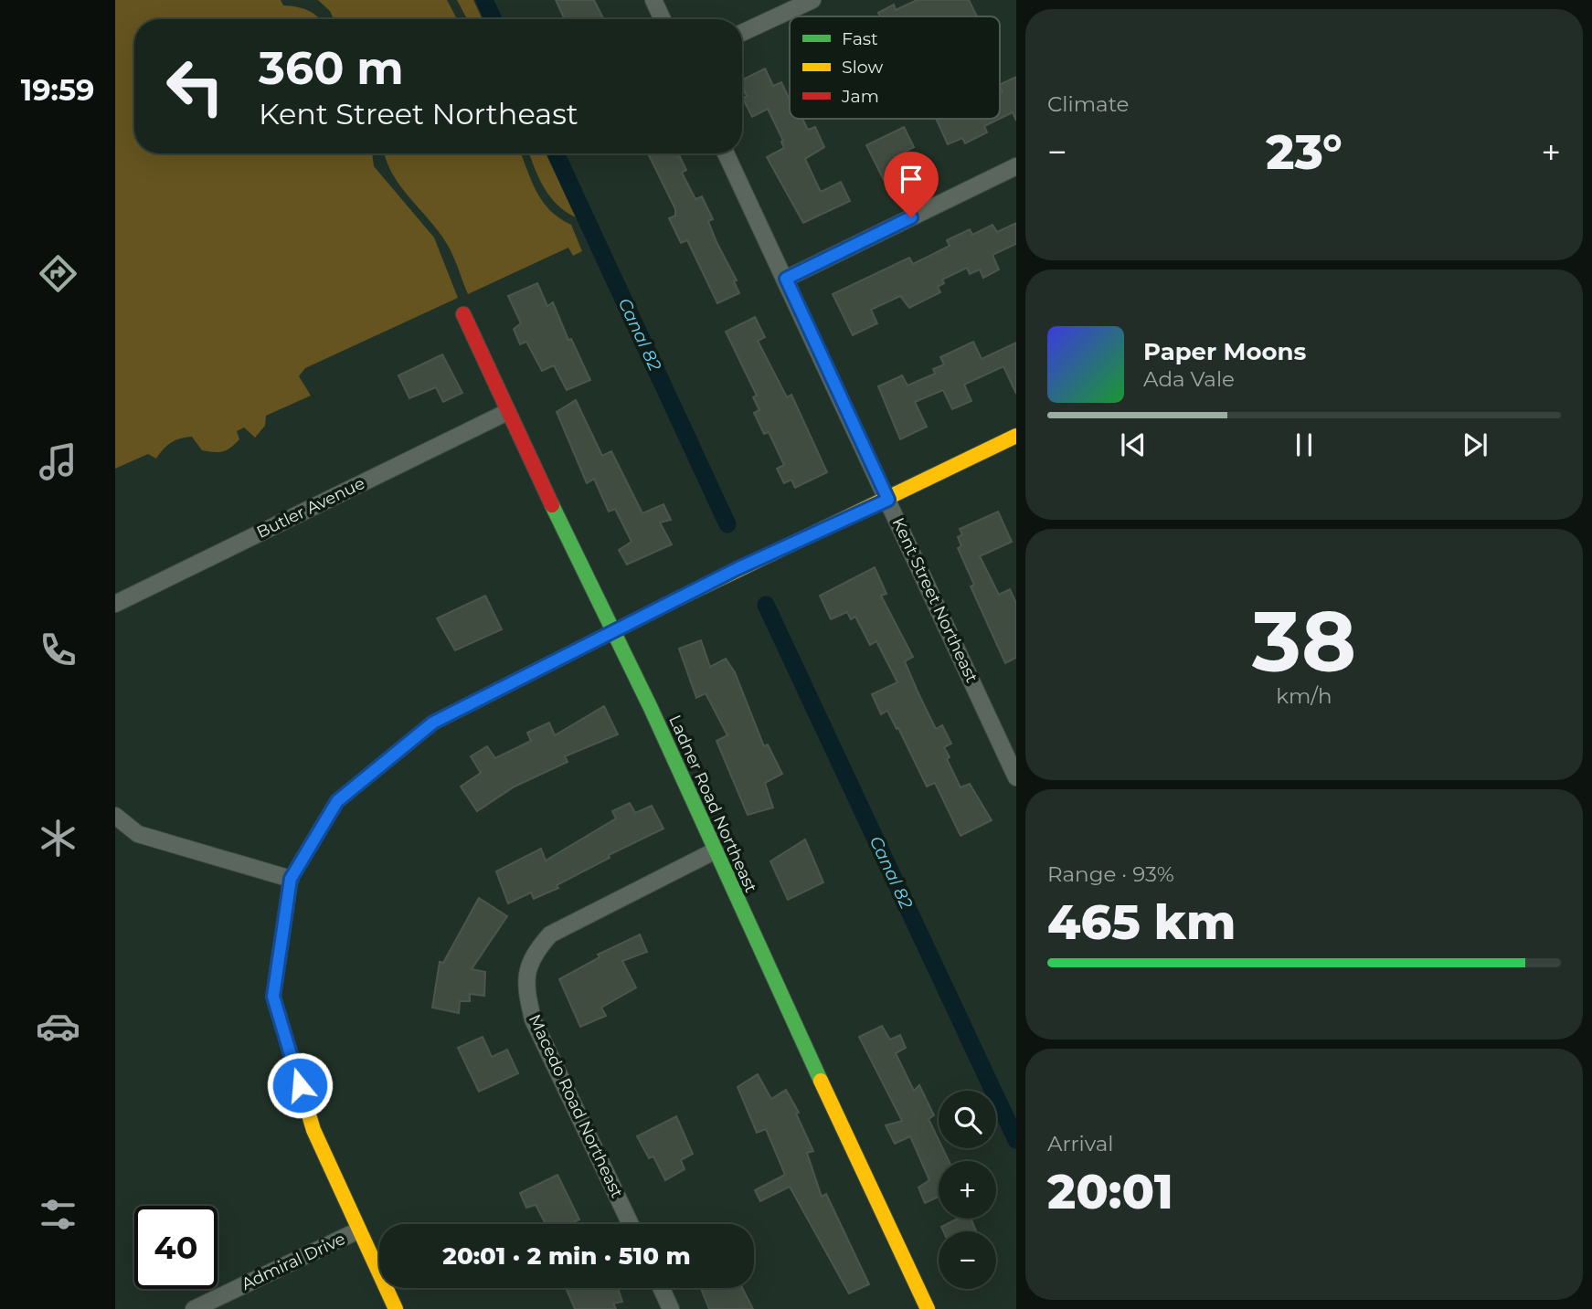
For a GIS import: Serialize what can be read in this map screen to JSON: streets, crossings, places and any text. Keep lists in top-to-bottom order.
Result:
{
  "streets": {
    "street": [
      "Butler Avenue",
      "Kent Street Northeast",
      "Ladner Road Northeast",
      "Macedo Road Northeast",
      "Admiral Drive"
    ]
  },
  "crossings": [
    ["Butler Avenue", "Ladner Road Northeast"],
    ["Ladner Road Northeast", "Macedo Road Northeast"]
  ],
  "water": ["Canal 82"],
  "legend": ["Fast", "Slow", "Jam"],
  "page": {
    "tabs": "19:59",
    "tile": [
      "Climate",
      ["38", "km/h"],
      ["Range · 93%", "465 km"],
      ["Arrival", "20:01"]
    ],
    "turn": ["360 m", "Kent Street Northeast"],
    "heat": ["−", "23°", "+"],
    "song": ["Paper Moons", "Ada Vale"],
    "map_buttons": ["+", "−"],
    "limit": "40",
    "trip": "20:01 · 2 min · 510 m"
  }
}
